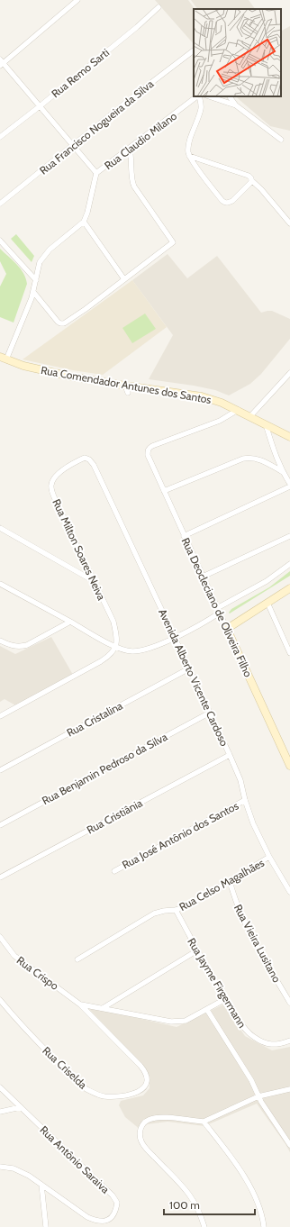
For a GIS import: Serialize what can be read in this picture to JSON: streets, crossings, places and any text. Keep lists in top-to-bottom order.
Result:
{
  "streets": {
    "street": [
      "Rua Remo Sarti",
      "Rua Francisco Nogueira da Silva",
      "Rua Claudio Milano",
      "Rua Comendador Antunes dos Santos",
      "Rua Milton Soares Neiva",
      "Rua Deocleciano de Oliveira Filho",
      "Avenida Alberto Vicente Cardoso",
      "Rua Cristalina",
      "Rua Benjamin Pedroso da Silva",
      "Rua Cristiânia",
      "Rua José Antônio dos Santos",
      "Rua Celso Magalhães",
      "Rua Vieira Lusitano",
      "Rua Crispo",
      "Rua Jayme Firgermann",
      "Rua Criselda",
      "Rua Antônio Saraiva"
    ]
  },
  "crossings": [
    ["Rua Comendador Antunes dos Santos", "Rua Deocleciano de Oliveira Filho"],
    ["Rua Milton Soares Neiva", "Avenida Alberto Vicente Cardoso"],
    ["Avenida Alberto Vicente Cardoso", "Rua Cristalina"],
    ["Avenida Alberto Vicente Cardoso", "Rua Benjamin Pedroso da Silva"],
    ["Avenida Alberto Vicente Cardoso", "Rua Cristiânia"],
    ["Avenida Alberto Vicente Cardoso", "Rua José Antônio dos Santos"],
    ["Avenida Alberto Vicente Cardoso", "Rua Celso Magalhães"],
    ["Rua Celso Magalhães", "Rua Vieira Lusitano"],
    ["Rua Celso Magalhães", "Rua Jayme Firgermann"],
    ["Rua Crispo", "Rua Criselda"]
  ],
  "scale_bar": "100 m"
}
